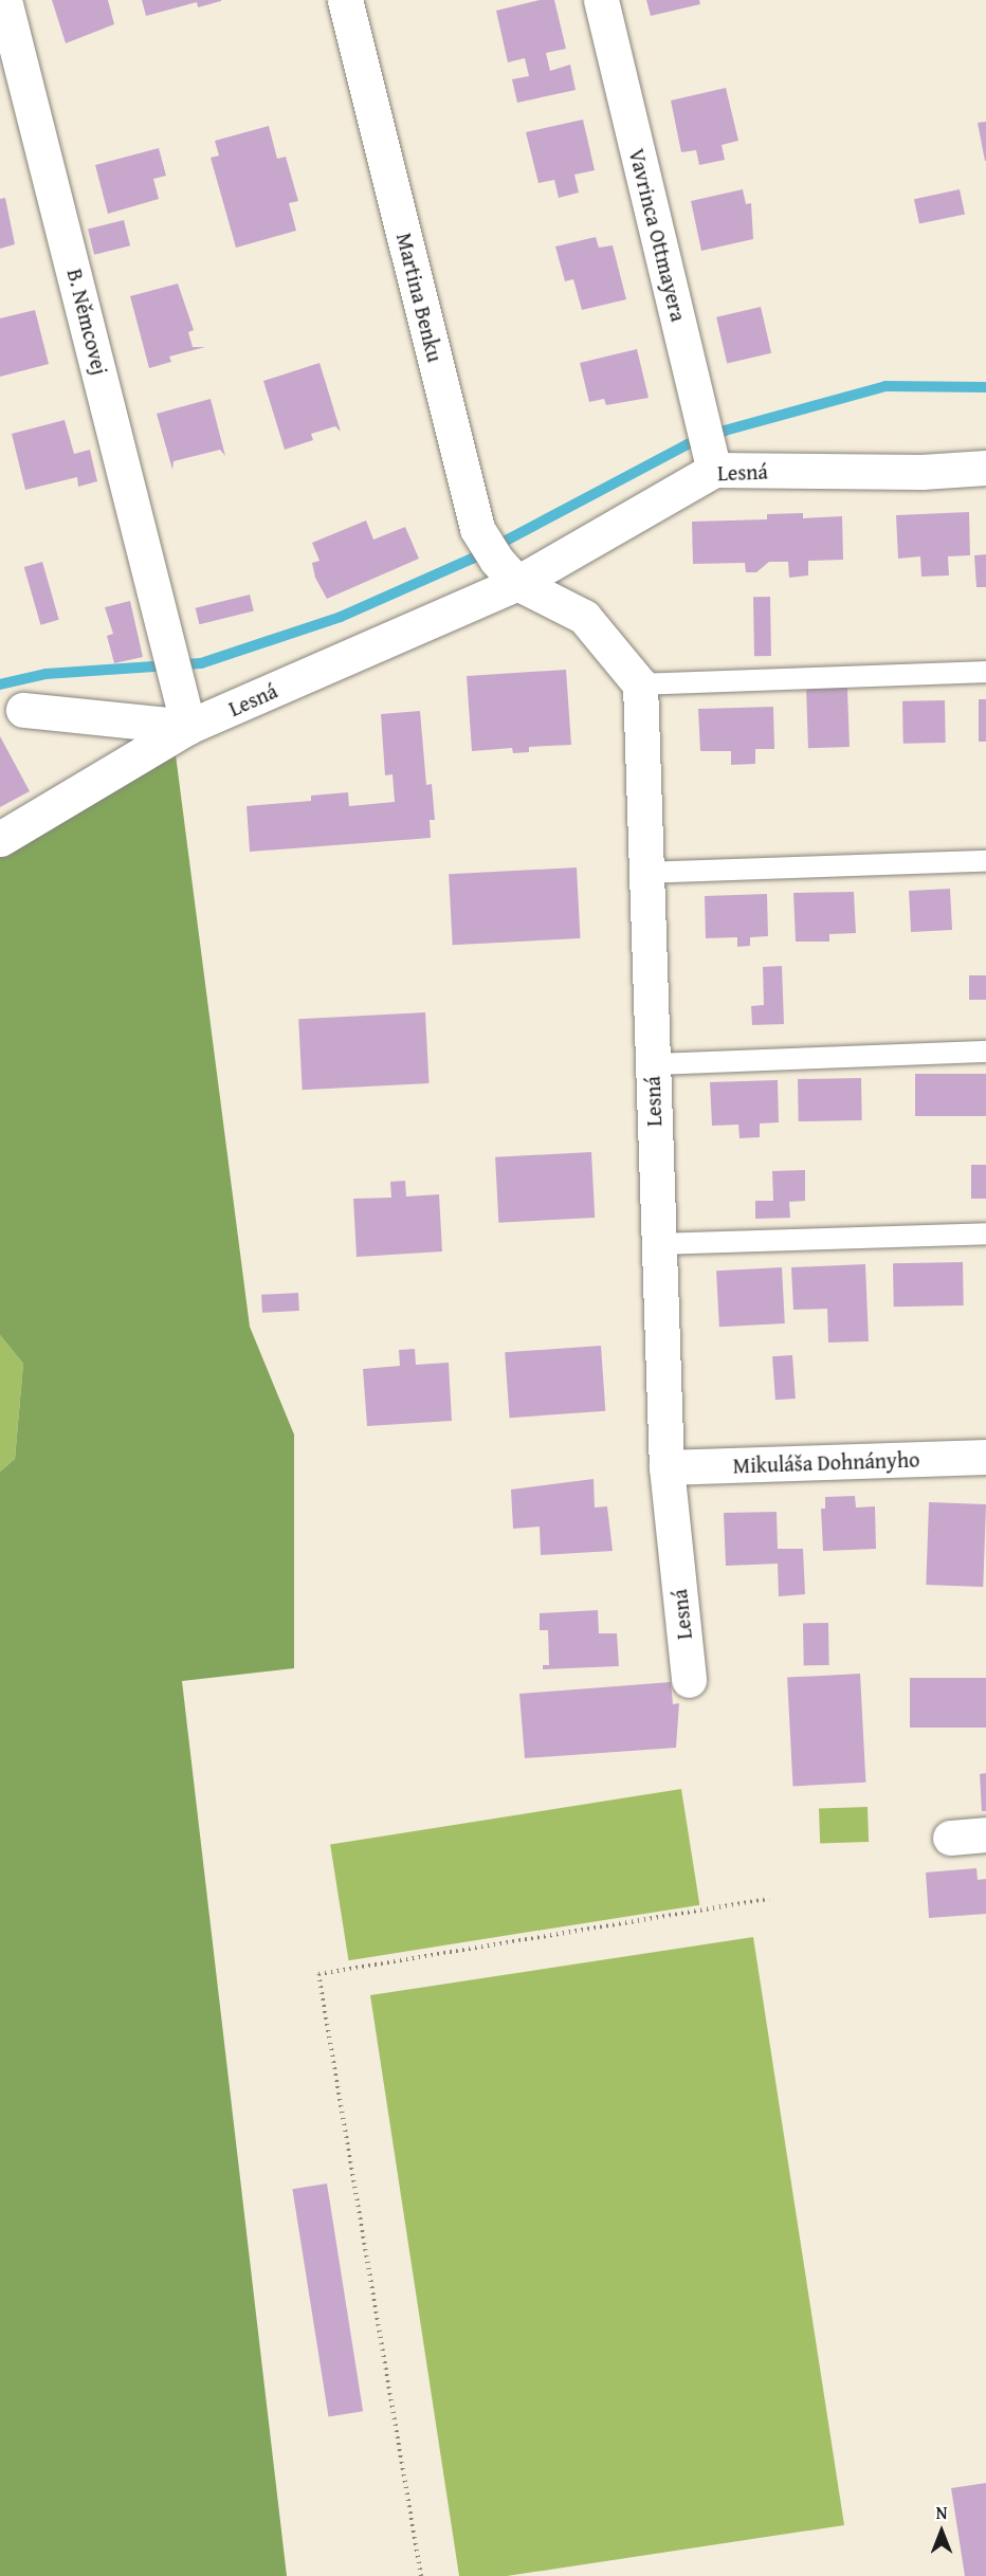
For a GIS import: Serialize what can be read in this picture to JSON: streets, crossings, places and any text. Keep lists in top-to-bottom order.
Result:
{
  "streets": {
    "street": [
      "Vavrinca Ottmayera",
      "Martina Benku",
      "B. Němcovej",
      "Lesná",
      "Mikuláša Dohnányho"
    ]
  },
  "crossings": [
    ["Vavrinca Ottmayera", "Lesná"],
    ["Martina Benku", "Lesná"],
    ["B. Němcovej", "Lesná"],
    ["Lesná", "Mikuláša Dohnányho"]
  ],
  "north": "top"
}
